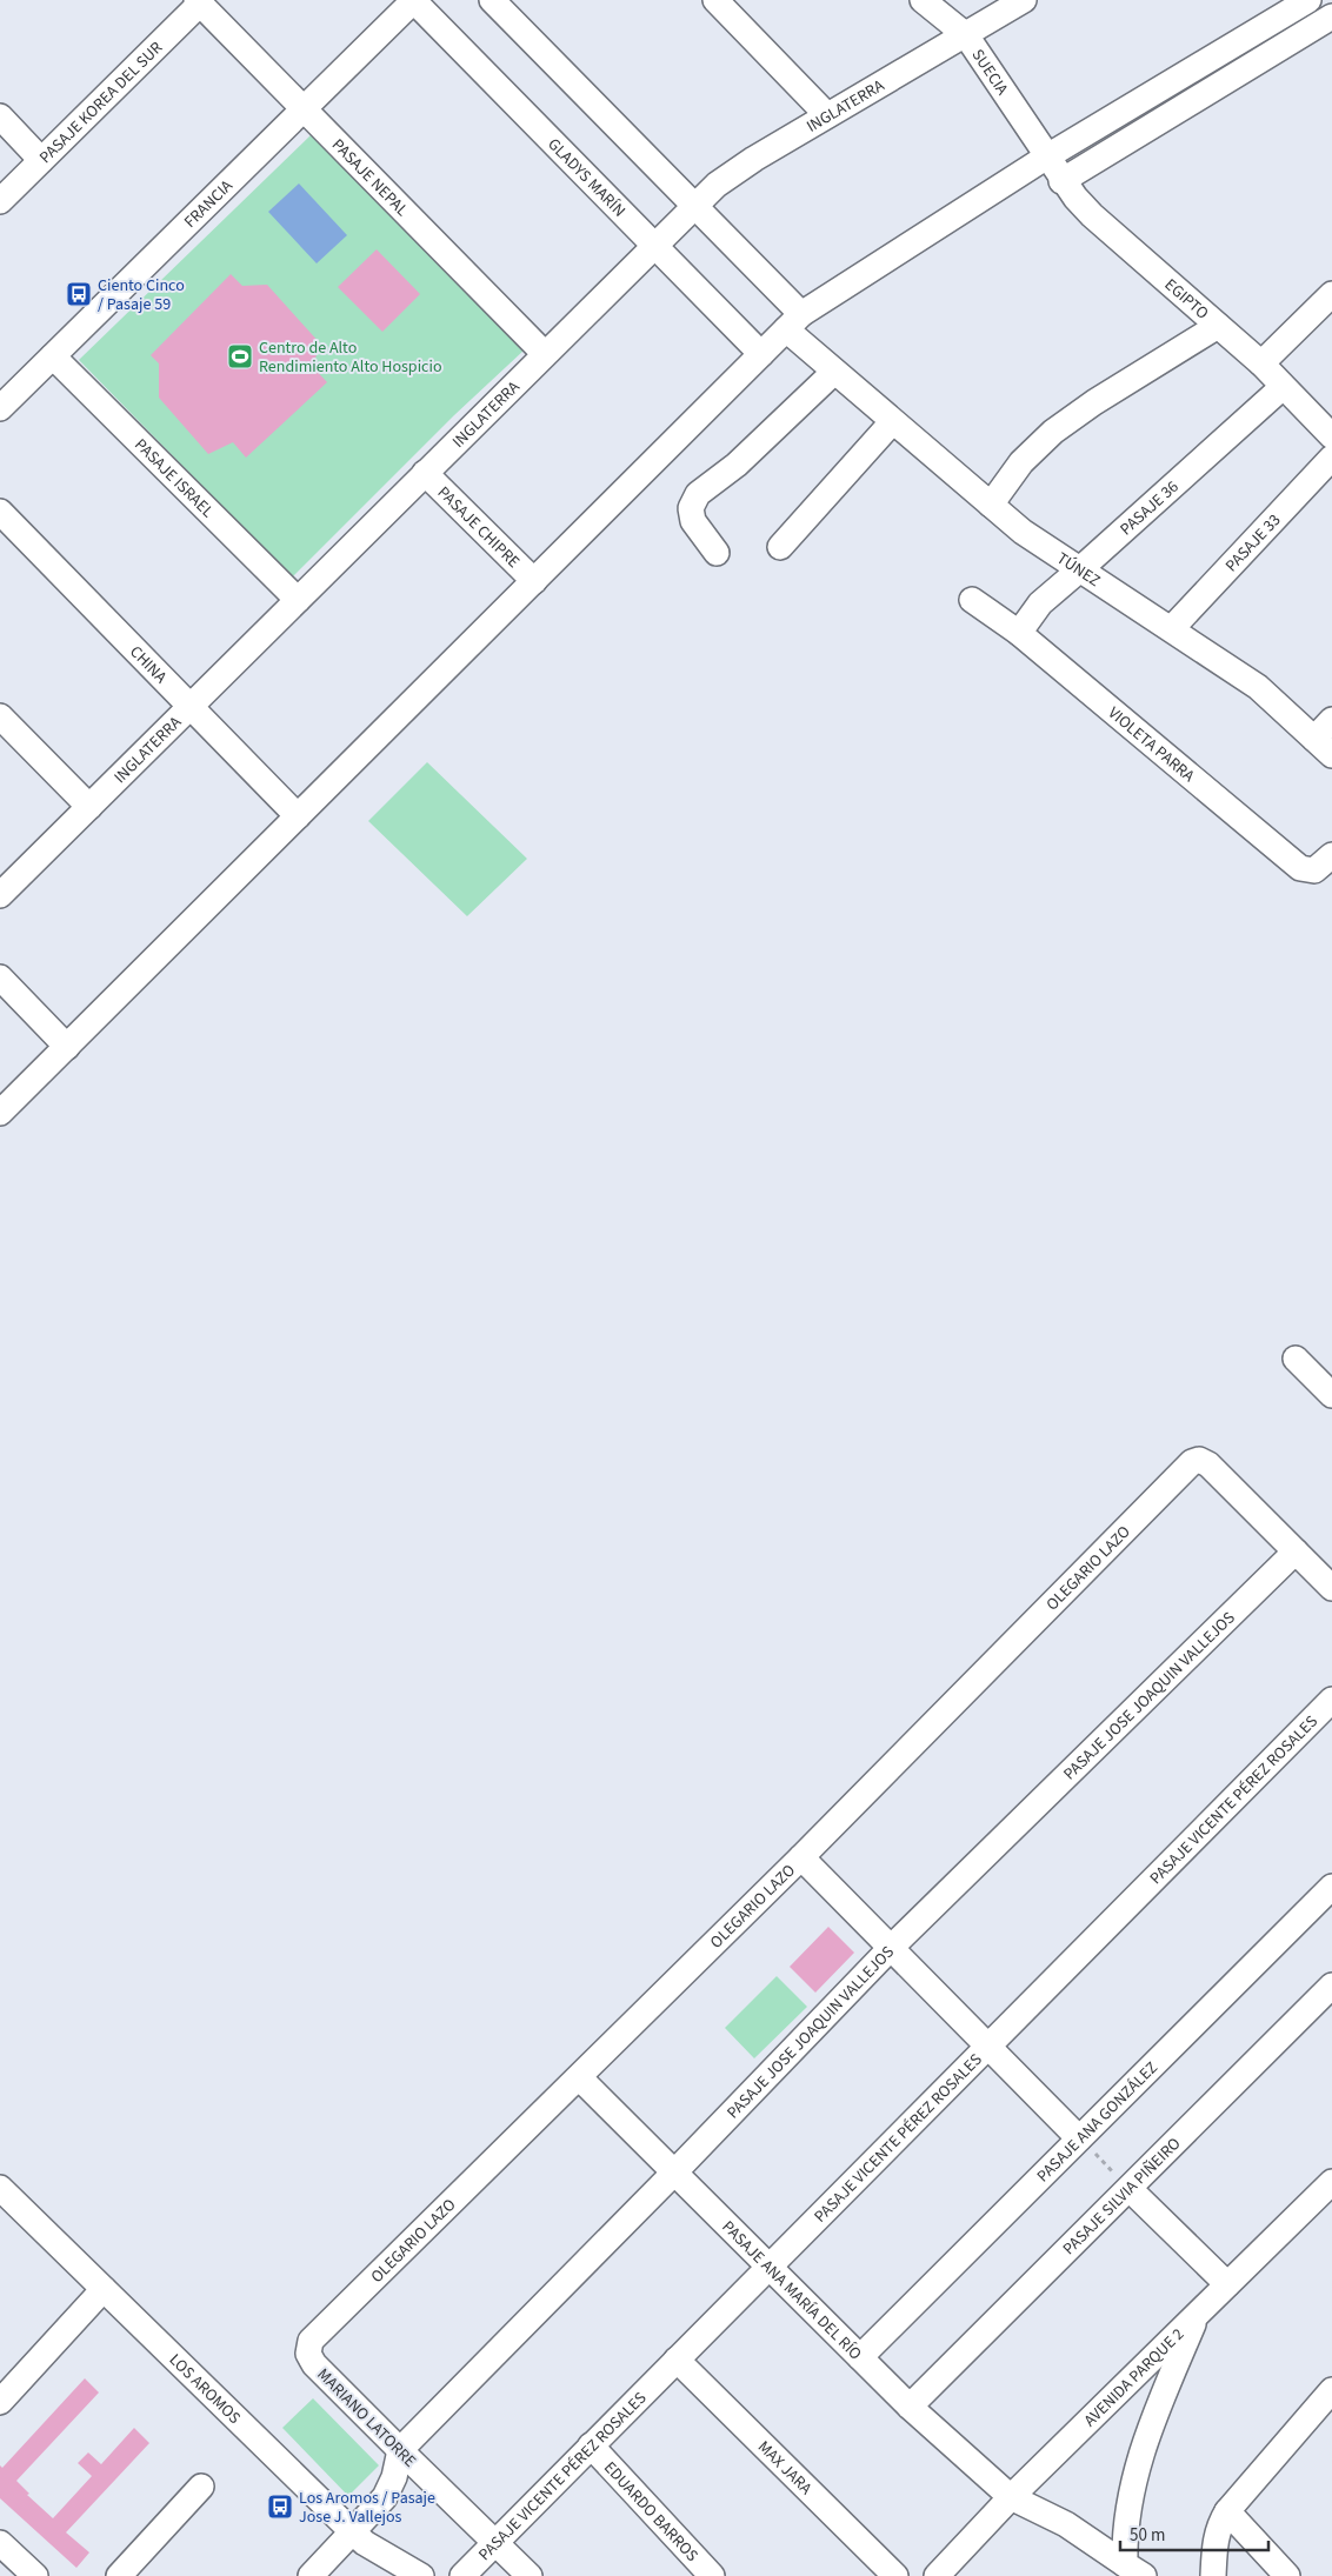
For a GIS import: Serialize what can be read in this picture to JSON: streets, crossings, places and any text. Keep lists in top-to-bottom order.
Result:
{
  "streets": {
    "street": [
      "SUECIA",
      "PASAJE KOREA DEL SUR",
      "INGLATERRA",
      "PASAJE NEPAL",
      "GLADYS MARÍN",
      "FRANCIA",
      "EGIPTO",
      "PASAJE ISRAEL",
      "PASAJE 36",
      "PASAJE CHIPRE",
      "PASAJE 33",
      "TÚNEZ",
      "CHINA",
      "VIOLETA PARRA",
      "OLEGARIO LAZO",
      "PASAJE JOSE JOAQUIN VALLEJOS",
      "PASAJE VICENTE PÉREZ ROSALES",
      "PASAJE ANA GONZÁLEZ",
      "PASAJE SILVIA PIÑEIRO",
      "PASAJE ANA MARÍA DEL RÍO",
      "AVENIDA PARQUE 2",
      "LOS AROMOS",
      "MARIANO LATORRE",
      "MAX JARA",
      "EDUARDO BARROS"
    ]
  },
  "crossings": [
    ["SUECIA", "INGLATERRA"],
    ["SUECIA", "EGIPTO"],
    ["PASAJE KOREA DEL SUR", "PASAJE NEPAL"],
    ["INGLATERRA", "PASAJE NEPAL"],
    ["INGLATERRA", "GLADYS MARÍN"],
    ["INGLATERRA", "PASAJE ISRAEL"],
    ["INGLATERRA", "PASAJE CHIPRE"],
    ["INGLATERRA", "CHINA"],
    ["PASAJE NEPAL", "FRANCIA"],
    ["GLADYS MARÍN", "FRANCIA"],
    ["FRANCIA", "PASAJE ISRAEL"],
    ["EGIPTO", "PASAJE 36"],
    ["PASAJE 36", "TÚNEZ"],
    ["PASAJE 36", "VIOLETA PARRA"],
    ["PASAJE 33", "TÚNEZ"],
    ["OLEGARIO LAZO", "PASAJE JOSE JOAQUIN VALLEJOS"],
    ["OLEGARIO LAZO", "PASAJE ANA MARÍA DEL RÍO"],
    ["OLEGARIO LAZO", "MARIANO LATORRE"],
    ["PASAJE JOSE JOAQUIN VALLEJOS", "PASAJE ANA MARÍA DEL RÍO"],
    ["PASAJE JOSE JOAQUIN VALLEJOS", "LOS AROMOS"],
    ["PASAJE JOSE JOAQUIN VALLEJOS", "MARIANO LATORRE"],
    ["PASAJE VICENTE PÉREZ ROSALES", "PASAJE ANA MARÍA DEL RÍO"],
    ["PASAJE VICENTE PÉREZ ROSALES", "MARIANO LATORRE"],
    ["PASAJE VICENTE PÉREZ ROSALES", "MAX JARA"],
    ["PASAJE VICENTE PÉREZ ROSALES", "EDUARDO BARROS"],
    ["PASAJE ANA GONZÁLEZ", "PASAJE ANA MARÍA DEL RÍO"],
    ["PASAJE SILVIA PIÑEIRO", "PASAJE ANA MARÍA DEL RÍO"],
    ["PASAJE ANA MARÍA DEL RÍO", "AVENIDA PARQUE 2"]
  ],
  "places": {
    "bus stop": ["Ciento Cinco / Pasaje 59", "Los Aromos / Pasaje Jose J. Vallejos"],
    "sports": ["Centro de Alto Rendimiento Alto Hospicio"]
  },
  "scale_bar": "50 m"
}
